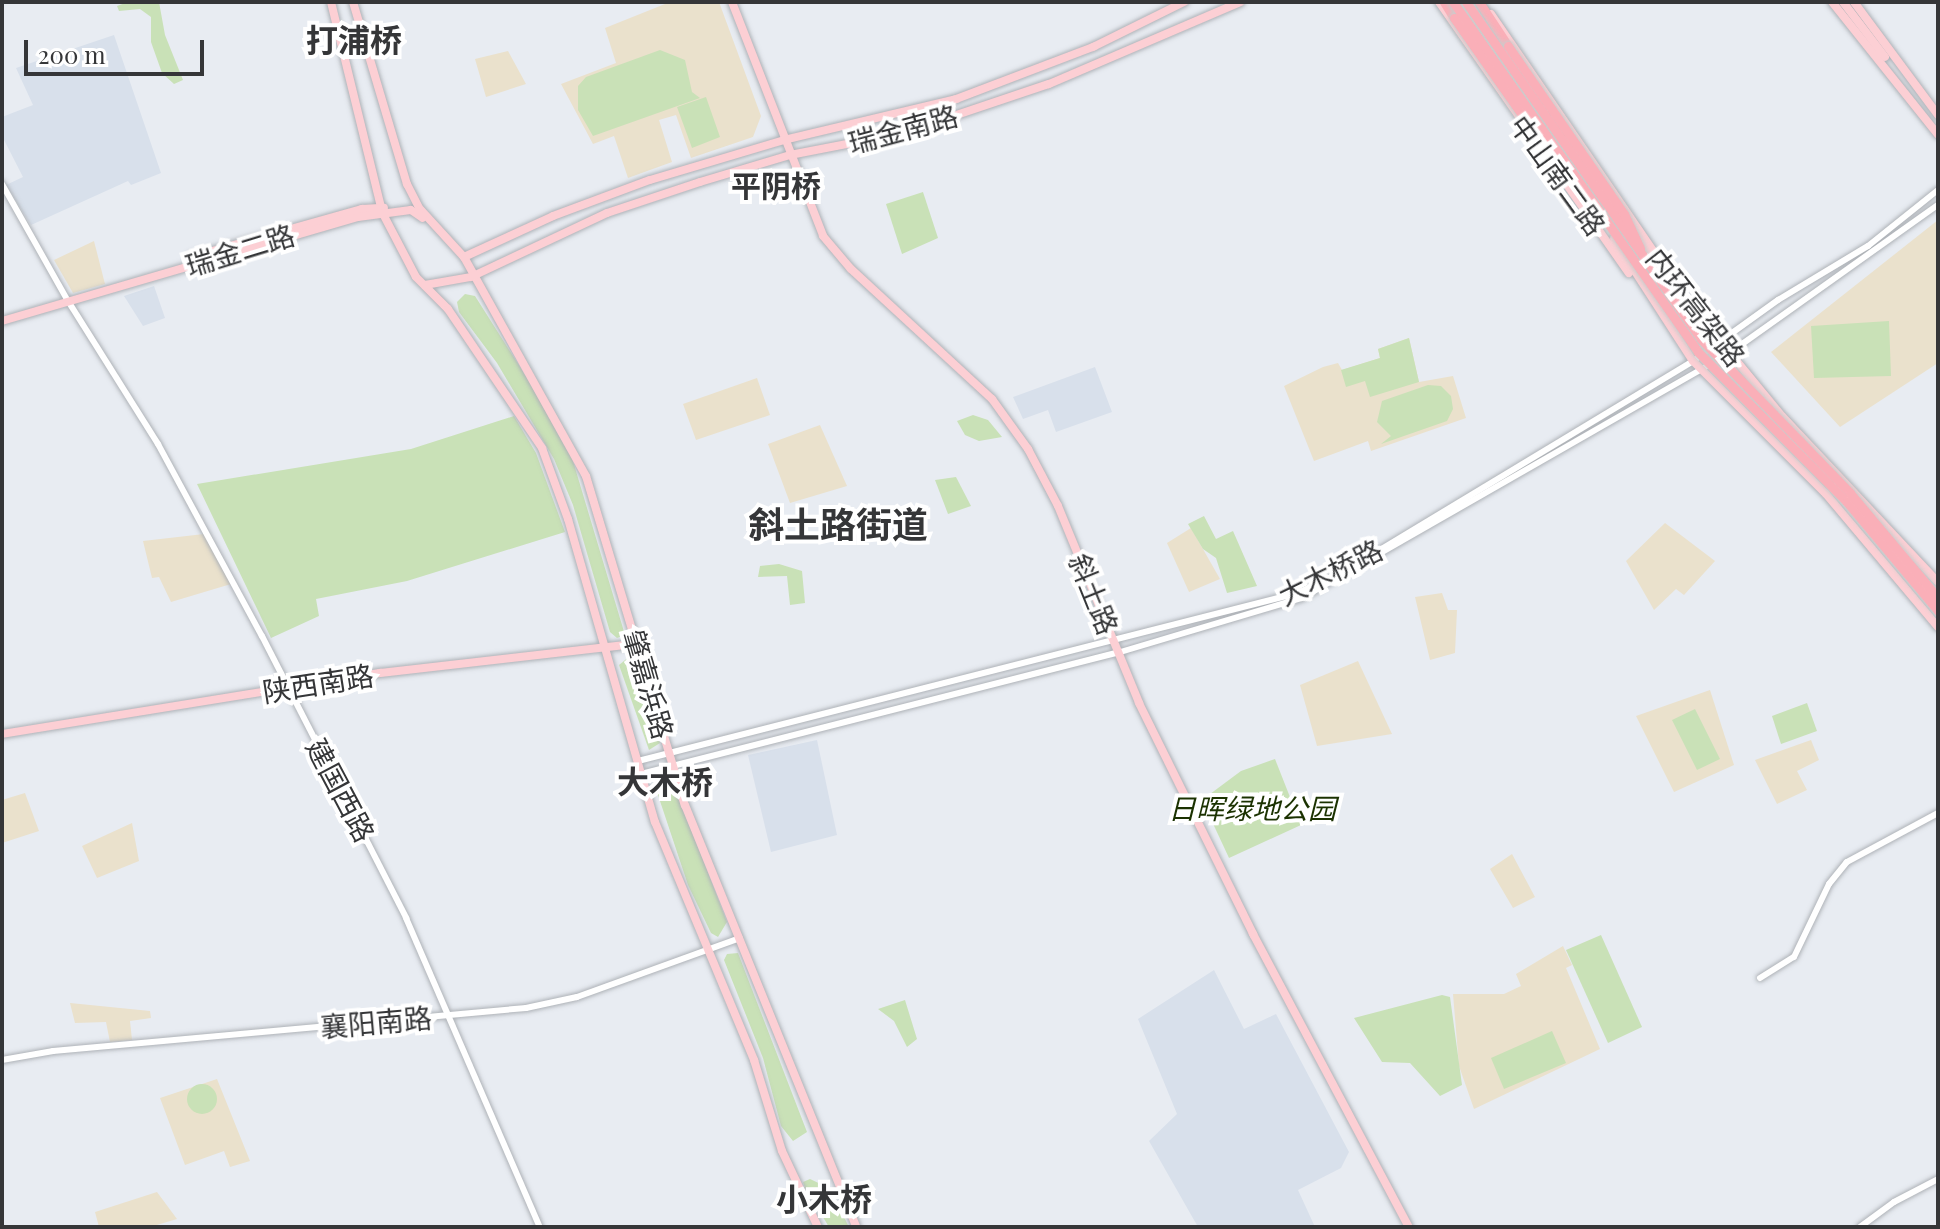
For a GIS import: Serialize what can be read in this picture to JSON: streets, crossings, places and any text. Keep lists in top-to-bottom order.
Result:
{
  "streets": {
    "highway": ["内环高架路"],
    "main road": [
      "瑞金南路",
      "中山南二路",
      "瑞金二路",
      "斜土路",
      "陕西南路",
      "肇嘉浜路"
    ],
    "street": ["大木桥路", "建国西路", "襄阳南路"]
  },
  "crossings": [
    ["瑞金南路", "斜土路"],
    ["瑞金南路", "肇嘉浜路"],
    ["中山南二路", "内环高架路"],
    ["中山南二路", "大木桥路"],
    ["瑞金二路", "肇嘉浜路"],
    ["瑞金二路", "建国西路"],
    ["大木桥路", "斜土路"],
    ["大木桥路", "肇嘉浜路"],
    ["陕西南路", "肇嘉浜路"],
    ["陕西南路", "建国西路"],
    ["肇嘉浜路", "襄阳南路"],
    ["建国西路", "襄阳南路"]
  ],
  "districts": [
    "打浦桥",
    "平阴桥",
    "斜土路街道",
    "大木桥",
    "小木桥"
  ],
  "parks": ["日晖绿地公园"],
  "scale_bar": "200 m"
}
